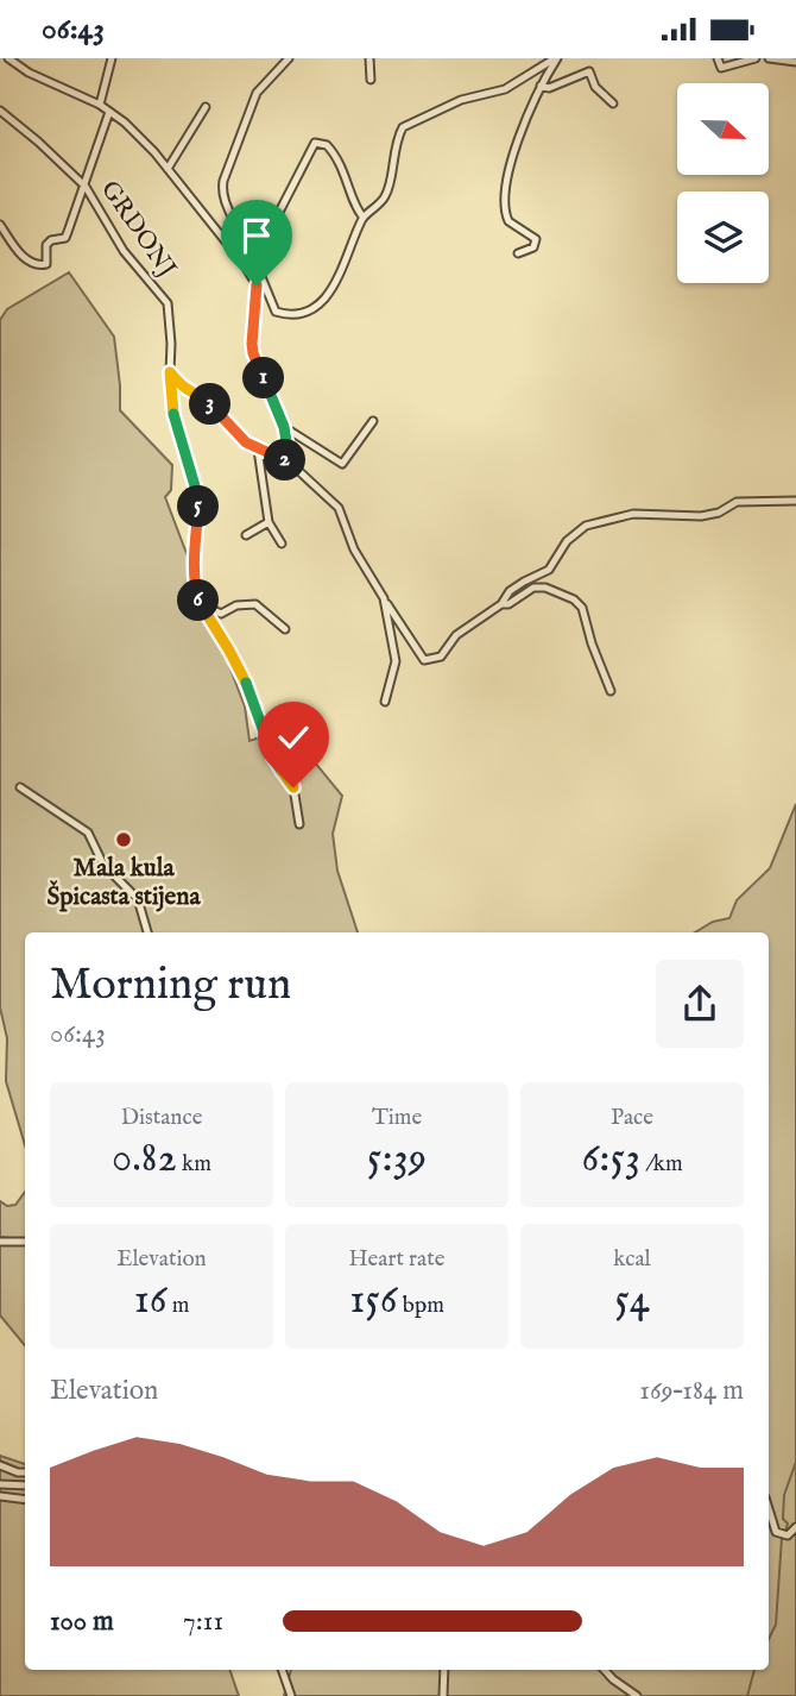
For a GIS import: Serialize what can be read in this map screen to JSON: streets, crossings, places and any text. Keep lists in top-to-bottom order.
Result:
{
  "streets": {
    "street": ["GRDONJ"]
  },
  "places": ["Mala kula Špicasta stijena"],
  "north": "right",
  "page": {
    "status": "06:43",
    "pins": [
      "1",
      "3",
      "2",
      "5",
      "6"
    ],
    "heading": ["Morning run", "06:43"],
    "stats": [
      ["Distance", "0.82 km"],
      ["Time", "5:39"],
      ["Pace", "6:53 /km"],
      ["Elevation", "16 m"],
      ["Heart rate", "156 bpm"],
      ["kcal", "54"]
    ],
    "chart": ["Elevation", "169–184 m"],
    "list": [
      {
        "name": "100 m",
        "note": "7:11"
      }
    ]
  }
}
